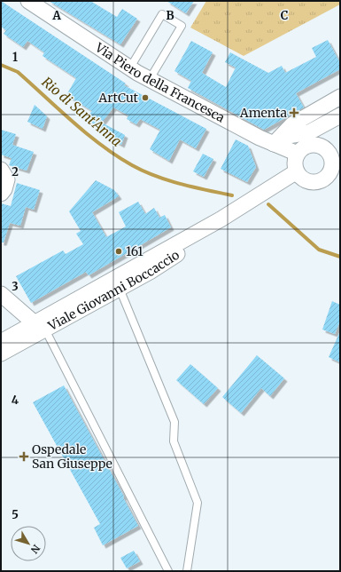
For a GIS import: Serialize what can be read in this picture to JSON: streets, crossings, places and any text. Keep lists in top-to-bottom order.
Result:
{
  "streets": {
    "street": ["Via Piero della Francesca", "Viale Giovanni Boccaccio"]
  },
  "water": ["Rio di Sant'Anna"],
  "places": {
    "other": ["ArtCut", "161"],
    "health": ["Amenta", "Ospedale San Giuseppe"]
  },
  "north": "bottom right",
  "grid": {
    "columns": ["A", "B", "C"],
    "rows": [
      "1",
      "2",
      "3",
      "4",
      "5"
    ]
  }
}
